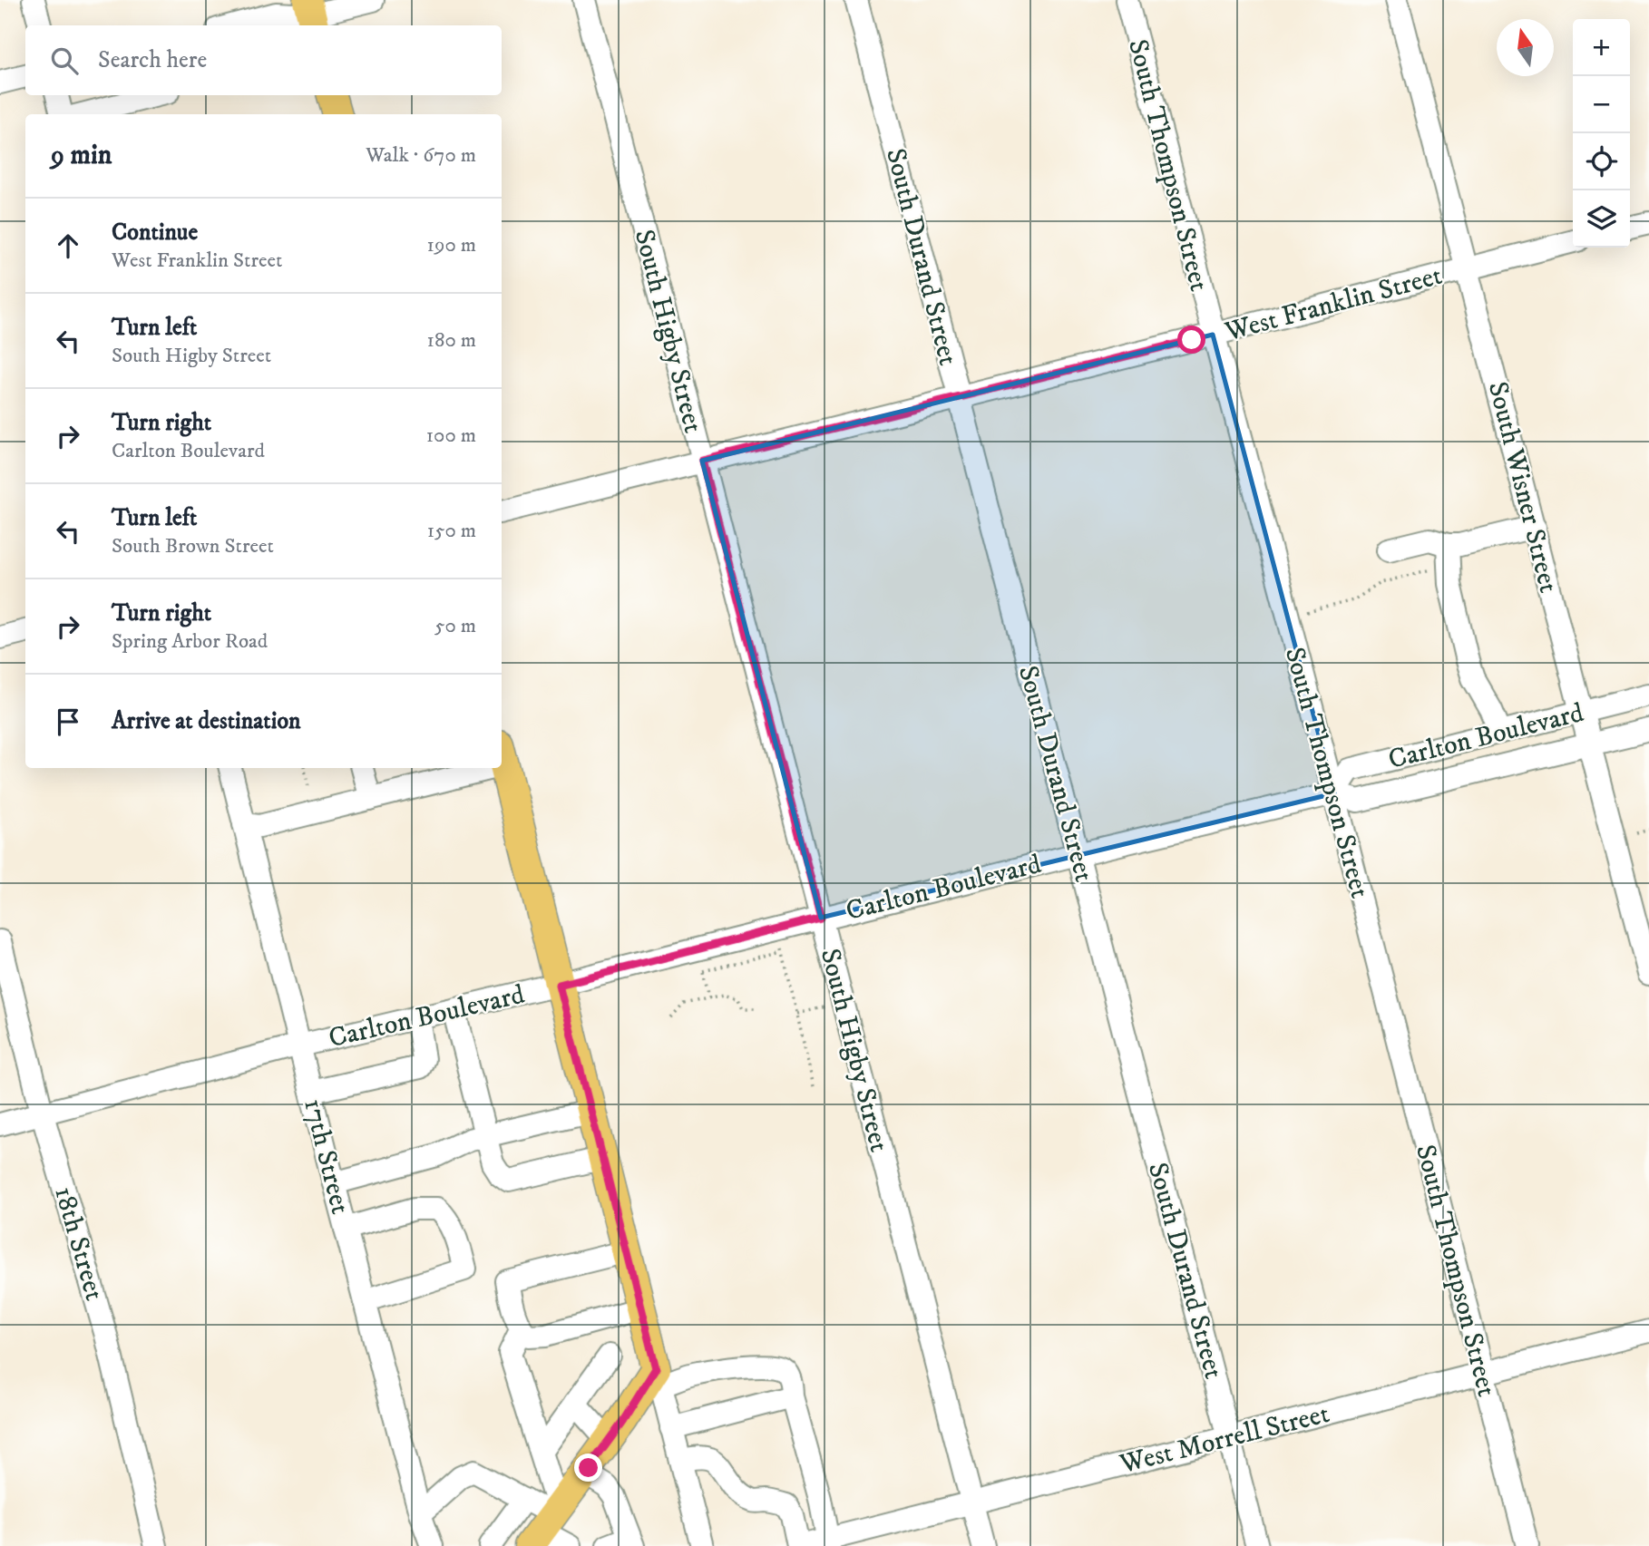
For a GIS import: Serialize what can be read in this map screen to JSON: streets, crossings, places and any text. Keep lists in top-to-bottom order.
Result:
{
  "streets": {
    "street": [
      "South Thompson Street",
      "South Durand Street",
      "West Franklin Street",
      "South Higby Street",
      "South Wisner Street",
      "Carlton Boulevard",
      "17th Street",
      "18th Street",
      "West Morrell Street"
    ]
  },
  "crossings": [
    ["South Thompson Street", "West Franklin Street"],
    ["South Thompson Street", "Carlton Boulevard"],
    ["South Thompson Street", "West Morrell Street"],
    ["South Durand Street", "West Franklin Street"],
    ["South Durand Street", "Carlton Boulevard"],
    ["South Durand Street", "West Morrell Street"],
    ["West Franklin Street", "South Higby Street"],
    ["West Franklin Street", "South Wisner Street"],
    ["South Higby Street", "Carlton Boulevard"],
    ["South Higby Street", "West Morrell Street"],
    ["South Wisner Street", "Carlton Boulevard"],
    ["Carlton Boulevard", "17th Street"],
    ["Carlton Boulevard", "18th Street"]
  ],
  "north": "top",
  "page": {
    "map_buttons": ["+", "−"],
    "search": "Search here",
    "heading": ["9 min", "Walk · 670 m"],
    "list": [
      ["Continue", "West Franklin Street", "190 m"],
      ["Turn left", "South Higby Street", "180 m"],
      ["Turn right", "Carlton Boulevard", "100 m"],
      ["Turn left", "South Brown Street", "150 m"],
      ["Turn right", "Spring Arbor Road", "50 m"],
      "Arrive at destination"
    ]
  }
}
